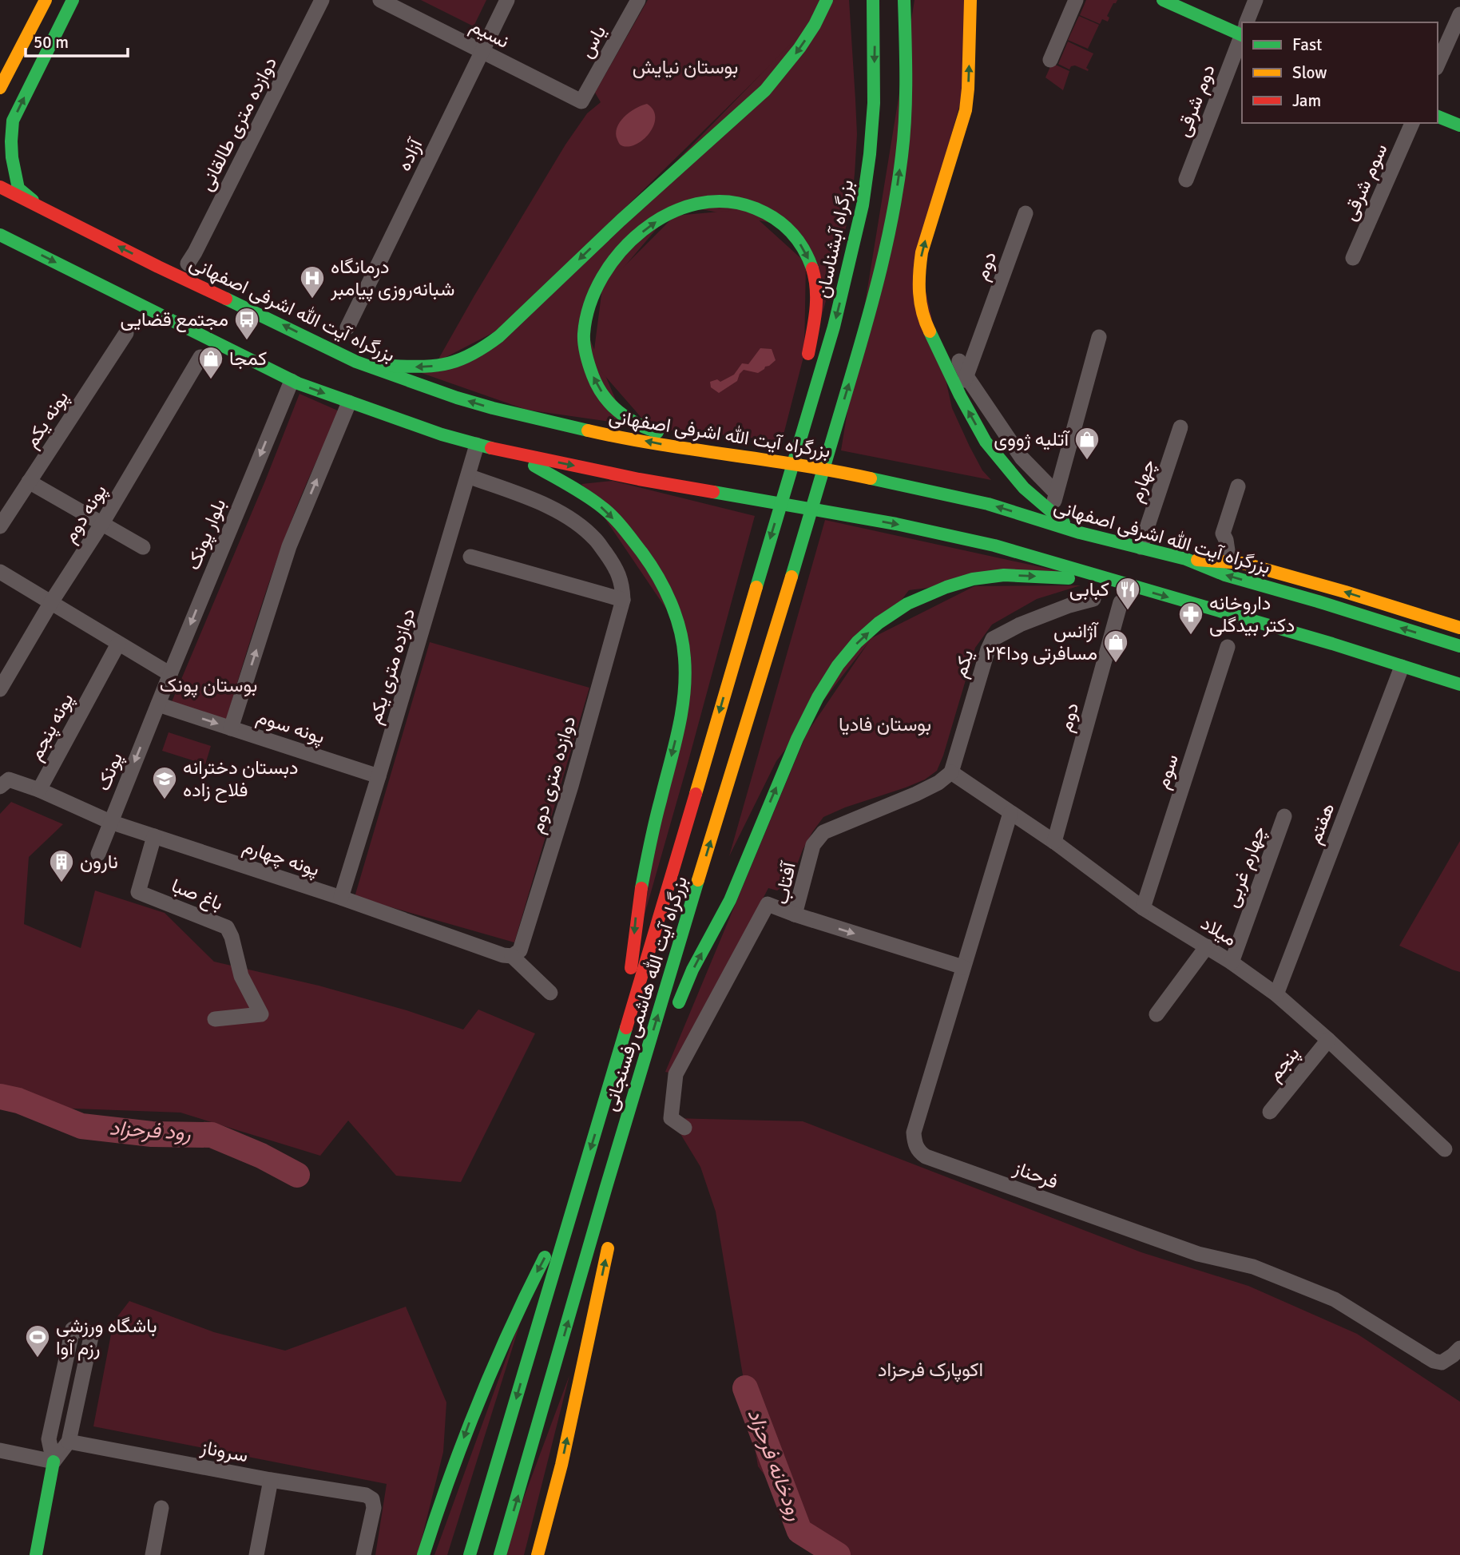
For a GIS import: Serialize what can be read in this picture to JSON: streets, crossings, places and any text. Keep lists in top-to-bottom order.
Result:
{
  "streets": {
    "main road": ["بزرگراه آبشناسان", "بزرگراه آیت الله اشرفی اصفهانی", "بزرگراه آیت الله هاشمی رفسنجانی"],
    "street": [
      "نسیم",
      "یاس",
      "دوم شرقی",
      "دوازده متری طالقانی",
      "آزاده",
      "سوم شرقی",
      "دوم",
      "پونه یکم",
      "چهارم",
      "پونه دوم",
      "بلوار پونک",
      "یکم",
      "دوازده متری یکم",
      "پونه پنجم",
      "پونه سوم",
      "پونک",
      "سوم",
      "دوازده متری دوم",
      "هفتم",
      "پونه چهارم",
      "چهارم غربی",
      "آفتاب",
      "باغ صبا",
      "میلاد",
      "پنجم",
      "فرحناز",
      "سروناز"
    ]
  },
  "crossings": [
    ["نسیم", "یاس"],
    ["نسیم", "آزاده"],
    ["بزرگراه آبشناسان", "بزرگراه آیت الله هاشمی رفسنجانی"],
    ["دوم", "میلاد"],
    ["بزرگراه آیت الله اشرفی اصفهانی", "چهارم"],
    ["بلوار پونک", "پونه سوم"],
    ["بلوار پونک", "پونک"],
    ["یکم", "آفتاب"],
    ["یکم", "میلاد"],
    ["دوازده متری یکم", "پونه سوم"],
    ["دوازده متری یکم", "پونه چهارم"],
    ["پونه پنجم", "پونه چهارم"],
    ["پونه سوم", "پونک"],
    ["پونک", "پونه چهارم"],
    ["سوم", "میلاد"],
    ["دوازده متری دوم", "پونه چهارم"],
    ["هفتم", "میلاد"],
    ["پونه چهارم", "باغ صبا"],
    ["چهارم غربی", "میلاد"],
    ["آفتاب", "میلاد"],
    ["آفتاب", "فرحناز"],
    ["میلاد", "پنجم"],
    ["میلاد", "فرحناز"]
  ],
  "one_way": ["پونک", "آفتاب"],
  "water": ["رود فرحزاد", "رودخانه فرحزاد"],
  "parks": [
    "بوستان نیایش",
    "بوستان پونک",
    "بوستان فادیا",
    "اکوپارک فرحزاد"
  ],
  "places": {
    "hospital": ["درمانگاه شبانه‌روزی پیامبر"],
    "bus stop": ["مجتمع قضایی"],
    "shop": ["کمجا", "آتلیه ژووی", "آژانس مسافرتی ودا۲۴"],
    "restaurant": ["کبابی"],
    "pharmacy": ["داروخانه دکتر بیدگلی"],
    "school or university": ["دبستان دخترانه فلاح زاده"],
    "building": ["نارون"],
    "sports": ["باشگاه ورزشی رزم آوا"]
  },
  "legend": ["Fast", "Slow", "Jam"],
  "scale_bar": "50 m"
}
